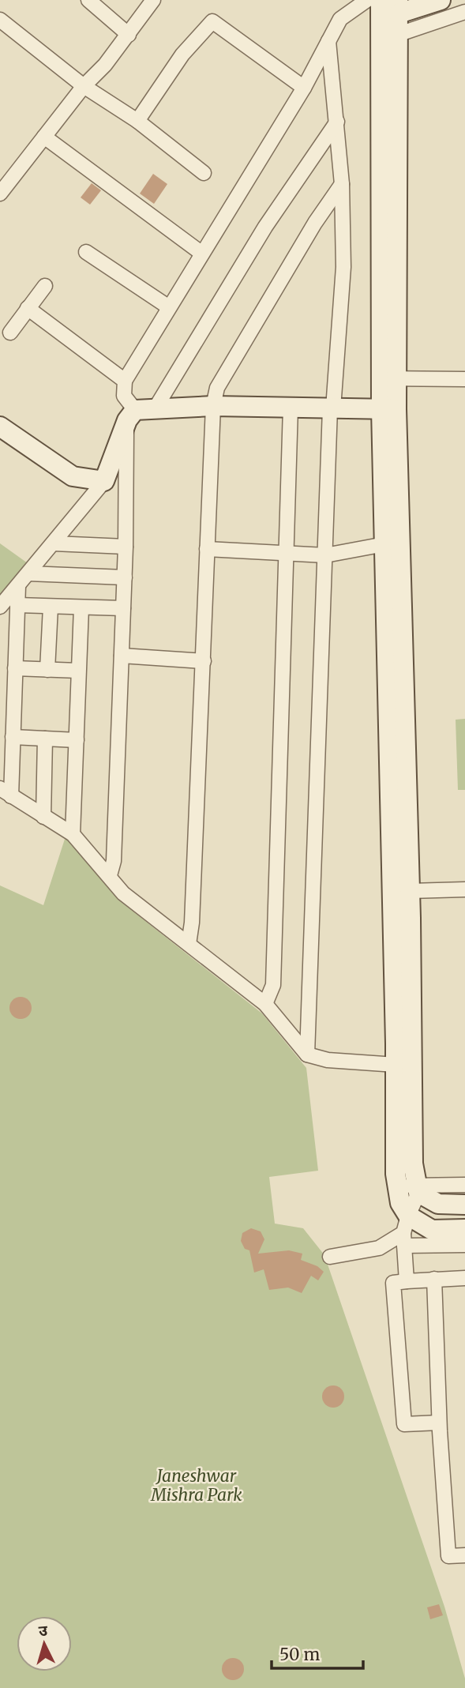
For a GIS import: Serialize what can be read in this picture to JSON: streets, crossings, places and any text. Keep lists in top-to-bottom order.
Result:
{
  "parks": ["Janeshwar Mishra Park"],
  "scale_bar": "50 m",
  "north": "top"
}
